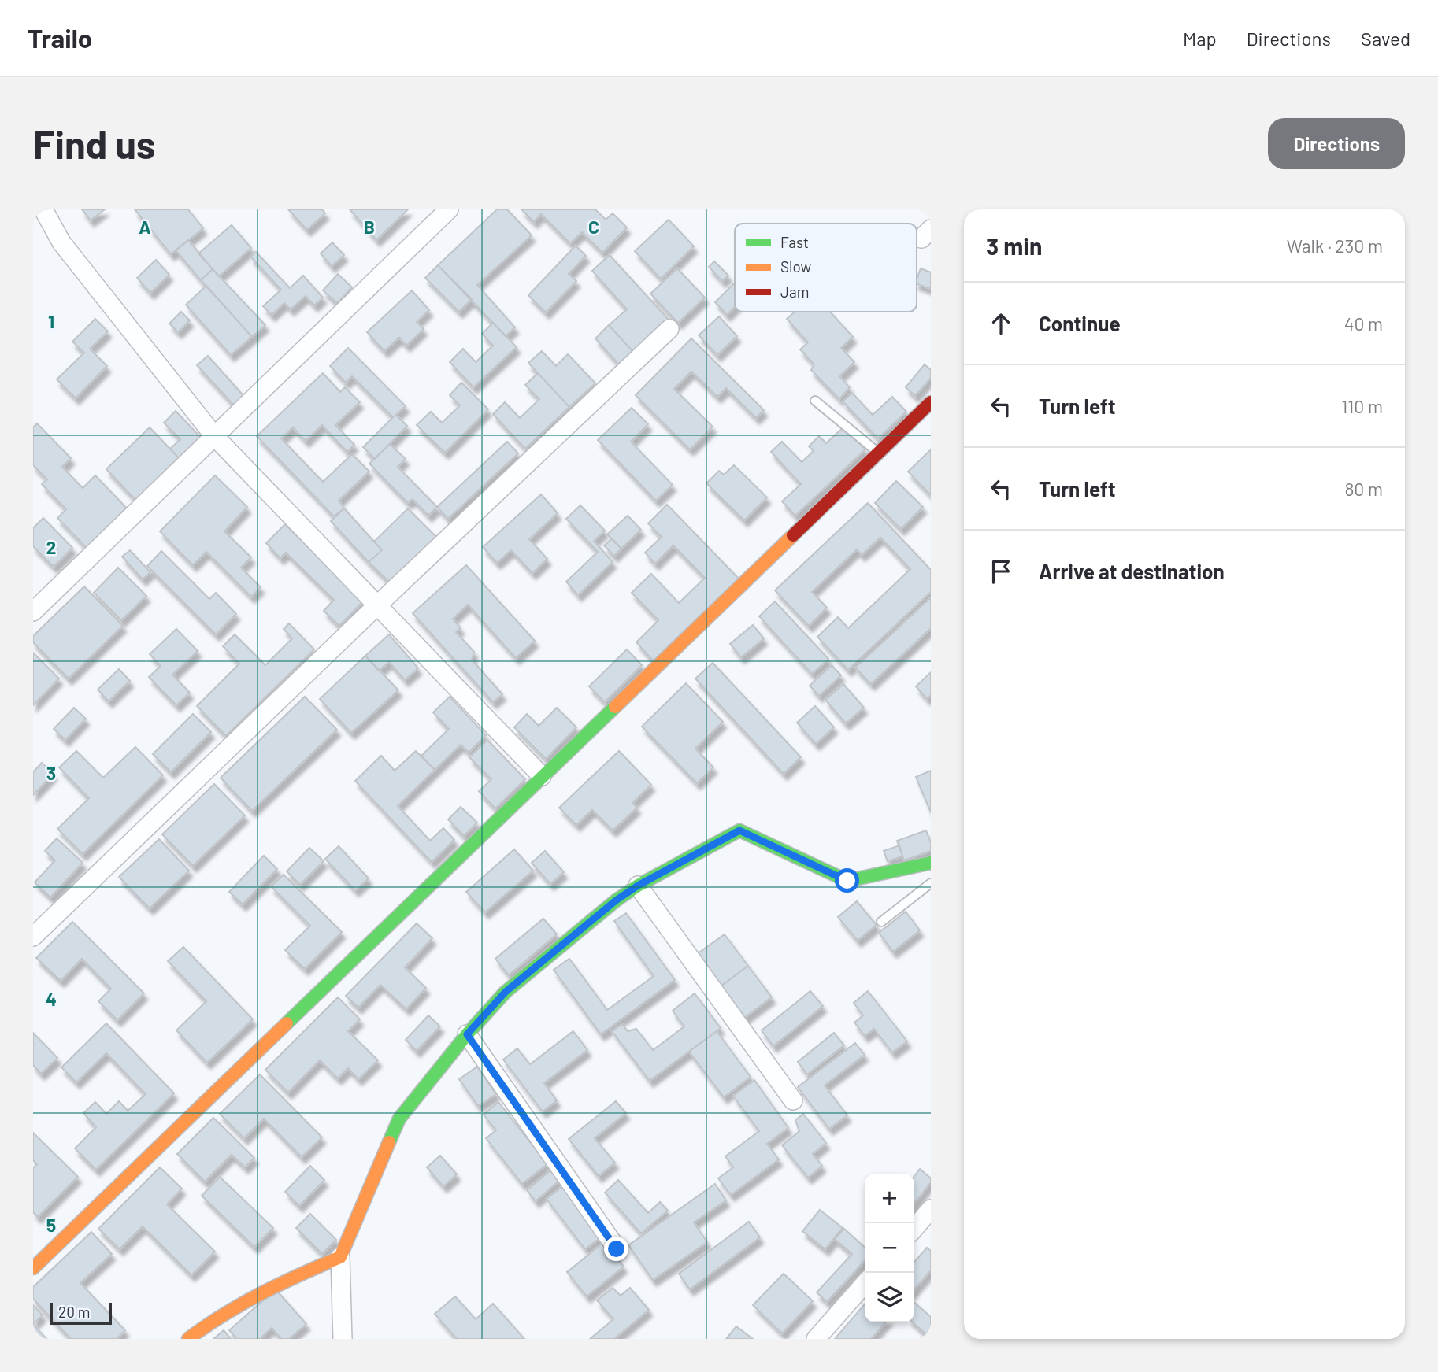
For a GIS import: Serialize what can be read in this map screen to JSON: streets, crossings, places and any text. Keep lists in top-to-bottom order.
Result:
{
  "legend": ["Fast", "Slow", "Jam"],
  "scale_bar": "20 m",
  "page": {
    "header": "Trailo",
    "nav": ["Map", "Directions", "Saved"],
    "buttons": "Directions",
    "title": "Find us",
    "heading": ["3 min", "Walk · 230 m"],
    "list": [
      ["Continue", "40 m"],
      ["Turn left", "110 m"],
      ["Turn left", "80 m"],
      "Arrive at destination"
    ],
    "map_buttons": ["+", "−"],
    "scale": "20 m"
  },
  "grid": {
    "columns": ["A", "B", "C"],
    "rows": [
      "1",
      "2",
      "3",
      "4",
      "5"
    ]
  }
}
